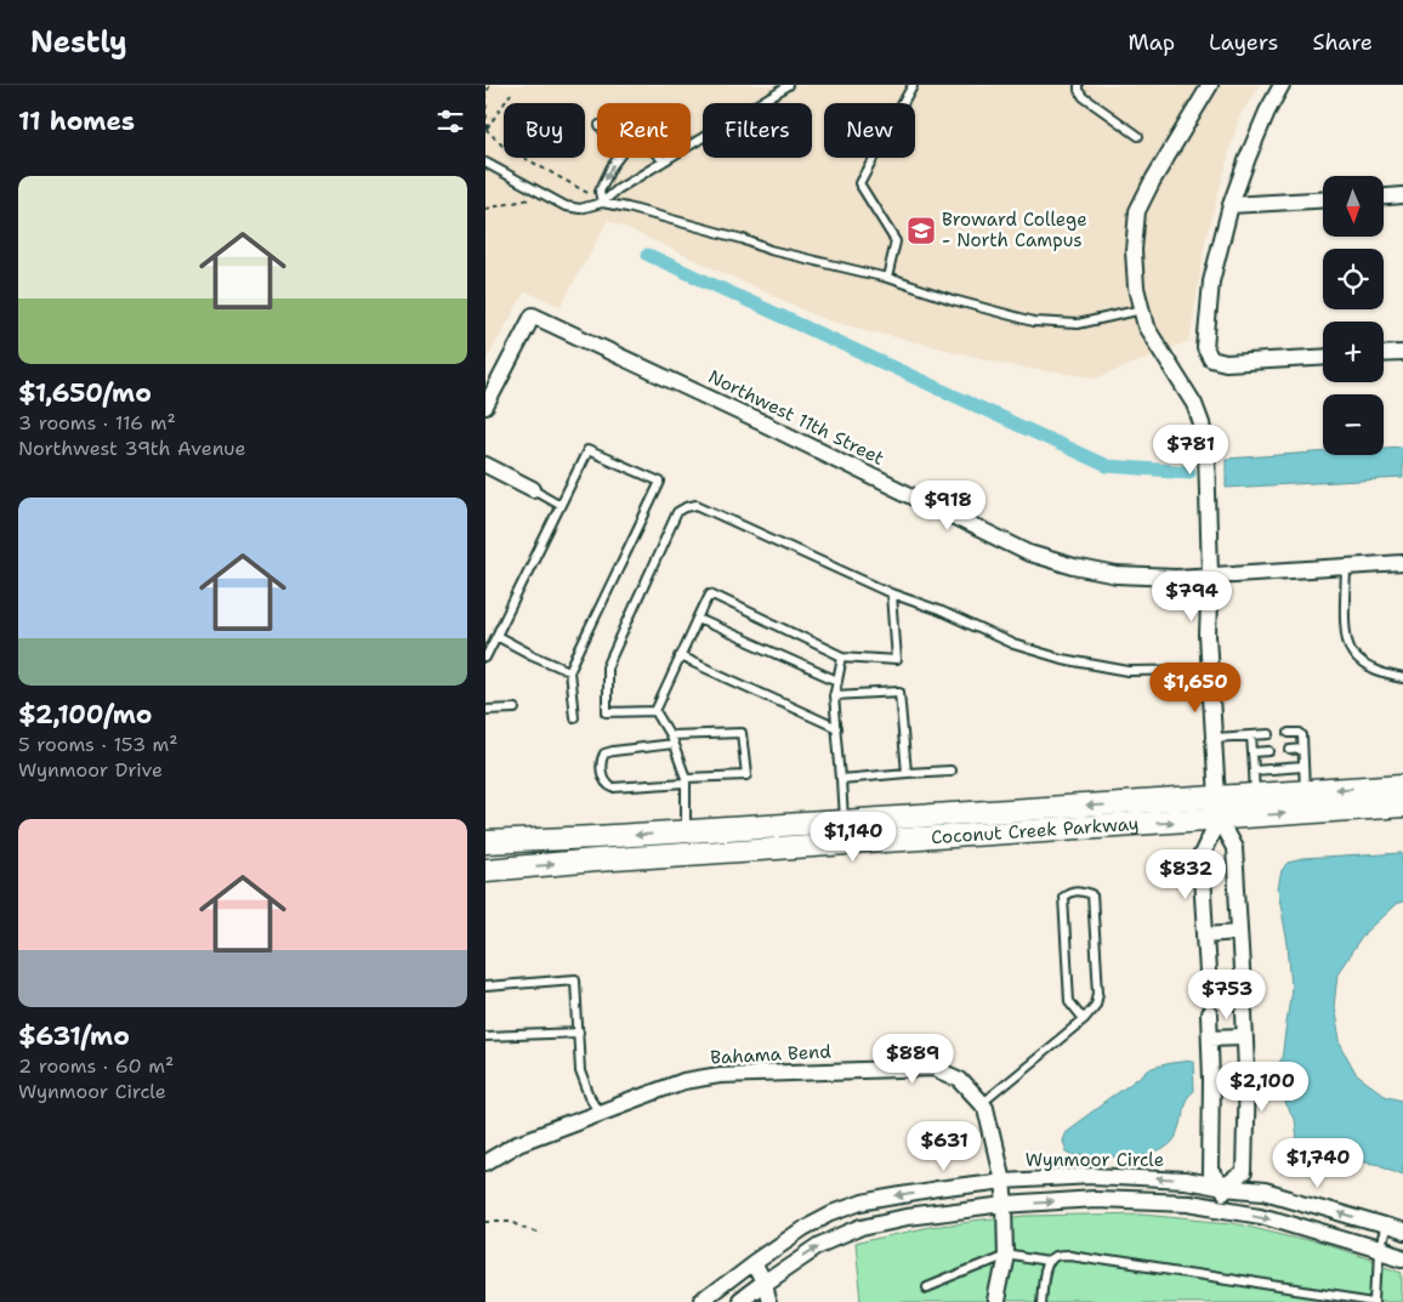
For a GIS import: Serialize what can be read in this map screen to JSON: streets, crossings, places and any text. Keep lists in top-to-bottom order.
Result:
{
  "streets": {
    "main road": ["Coconut Creek Parkway"],
    "street": ["Northwest 11th Street", "Bahama Bend", "Wynmoor Circle"]
  },
  "crossings": [
    ["Bahama Bend", "Wynmoor Circle"]
  ],
  "places": {
    "school or university": ["Broward College - North Campus"]
  },
  "north": "bottom",
  "page": {
    "header": "Nestly",
    "nav": ["Map", "Layers", "Share"],
    "heading": "11 homes",
    "chip": [
      "Buy",
      "Rent",
      "Filters",
      "New"
    ],
    "list": [
      {
        "name": "$1,650/mo",
        "note": "3 rooms · 116 m² · Northwest 39th Avenue"
      },
      {
        "name": "$2,100/mo",
        "note": "5 rooms · 153 m² · Wynmoor Drive"
      },
      {
        "name": "$631/mo",
        "note": "2 rooms · 60 m² · Wynmoor Circle"
      }
    ],
    "map_buttons": ["+", "−"],
    "price": [
      "$781",
      "$918",
      "$794",
      "$1,650",
      "$1,140",
      "$832",
      "$753",
      "$889",
      "$2,100",
      "$631",
      "$1,740"
    ]
  }
}
